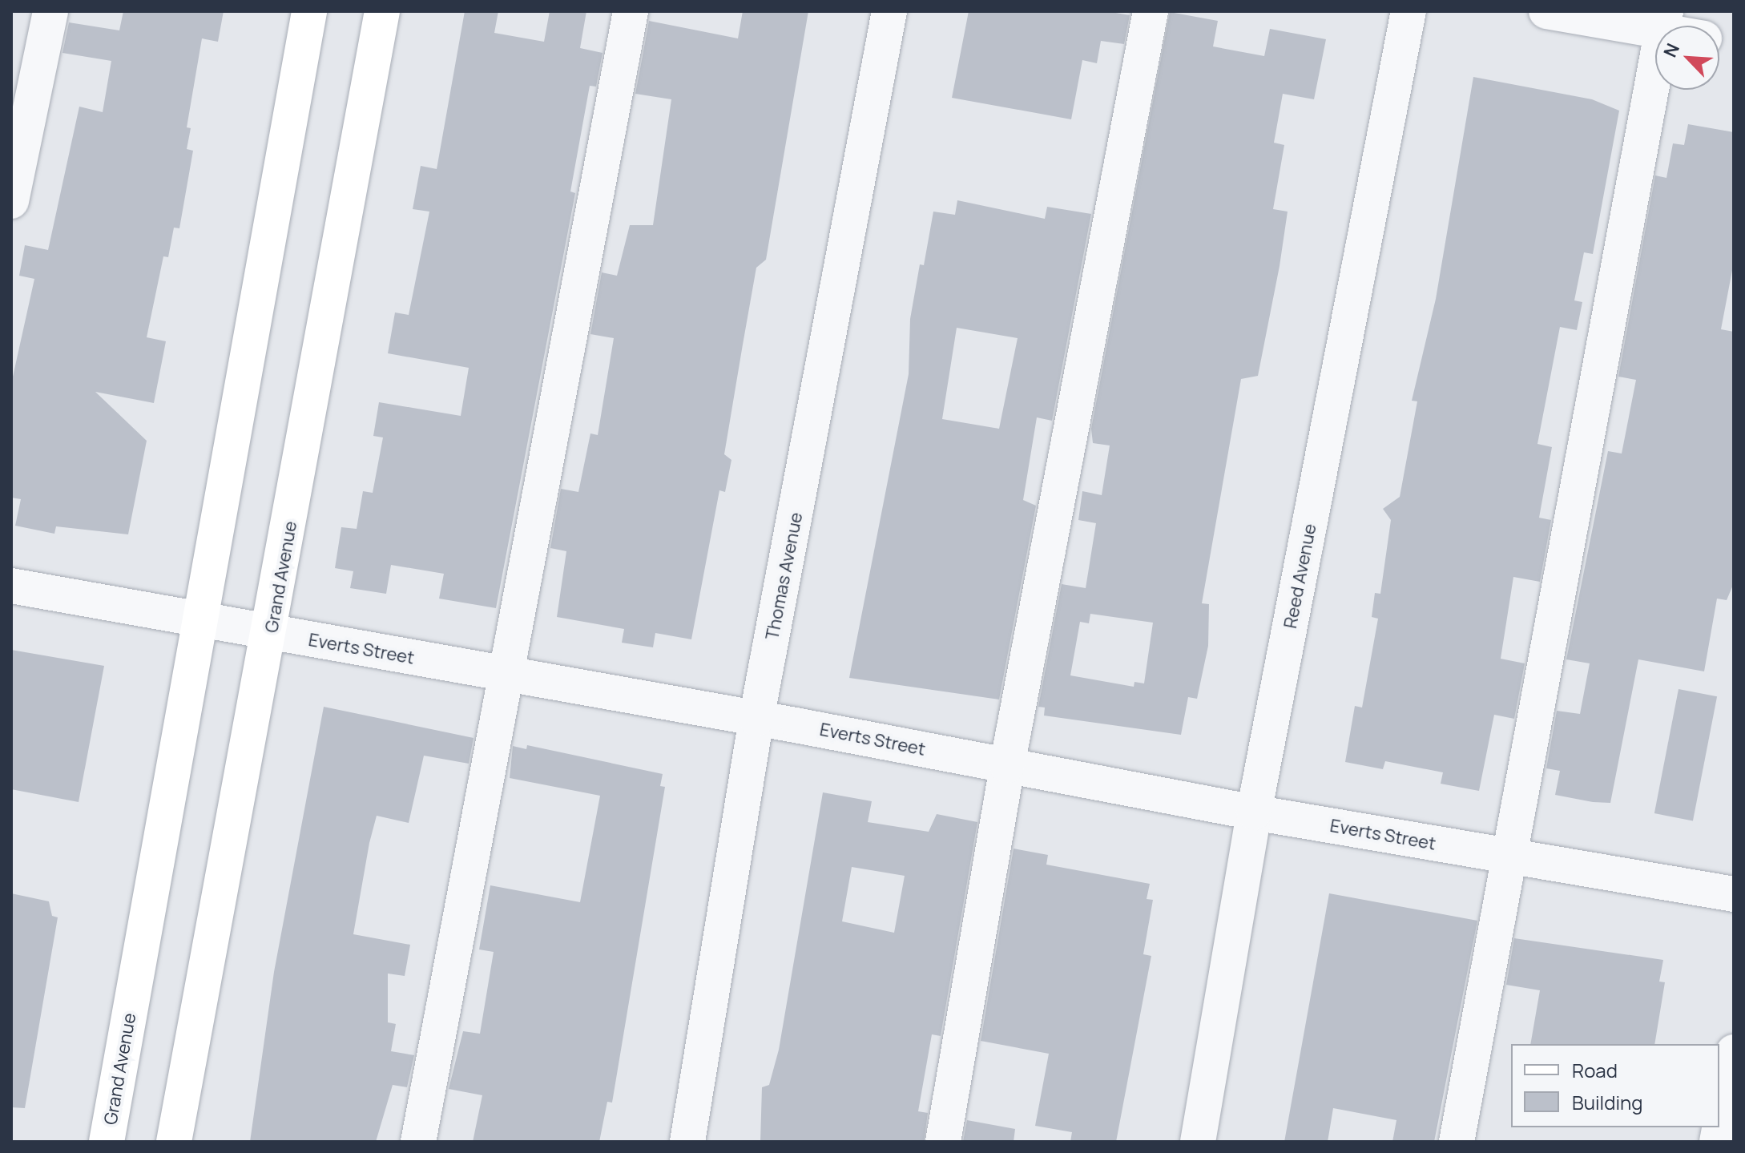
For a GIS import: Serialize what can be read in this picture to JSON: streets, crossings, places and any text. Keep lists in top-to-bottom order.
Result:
{
  "streets": {
    "main road": ["Grand Avenue"],
    "street": ["Thomas Avenue", "Reed Avenue", "Everts Street"]
  },
  "crossings": [
    ["Thomas Avenue", "Everts Street"],
    ["Reed Avenue", "Everts Street"],
    ["Grand Avenue", "Everts Street"]
  ],
  "legend": ["Road", "Building"],
  "north": "top left"
}
